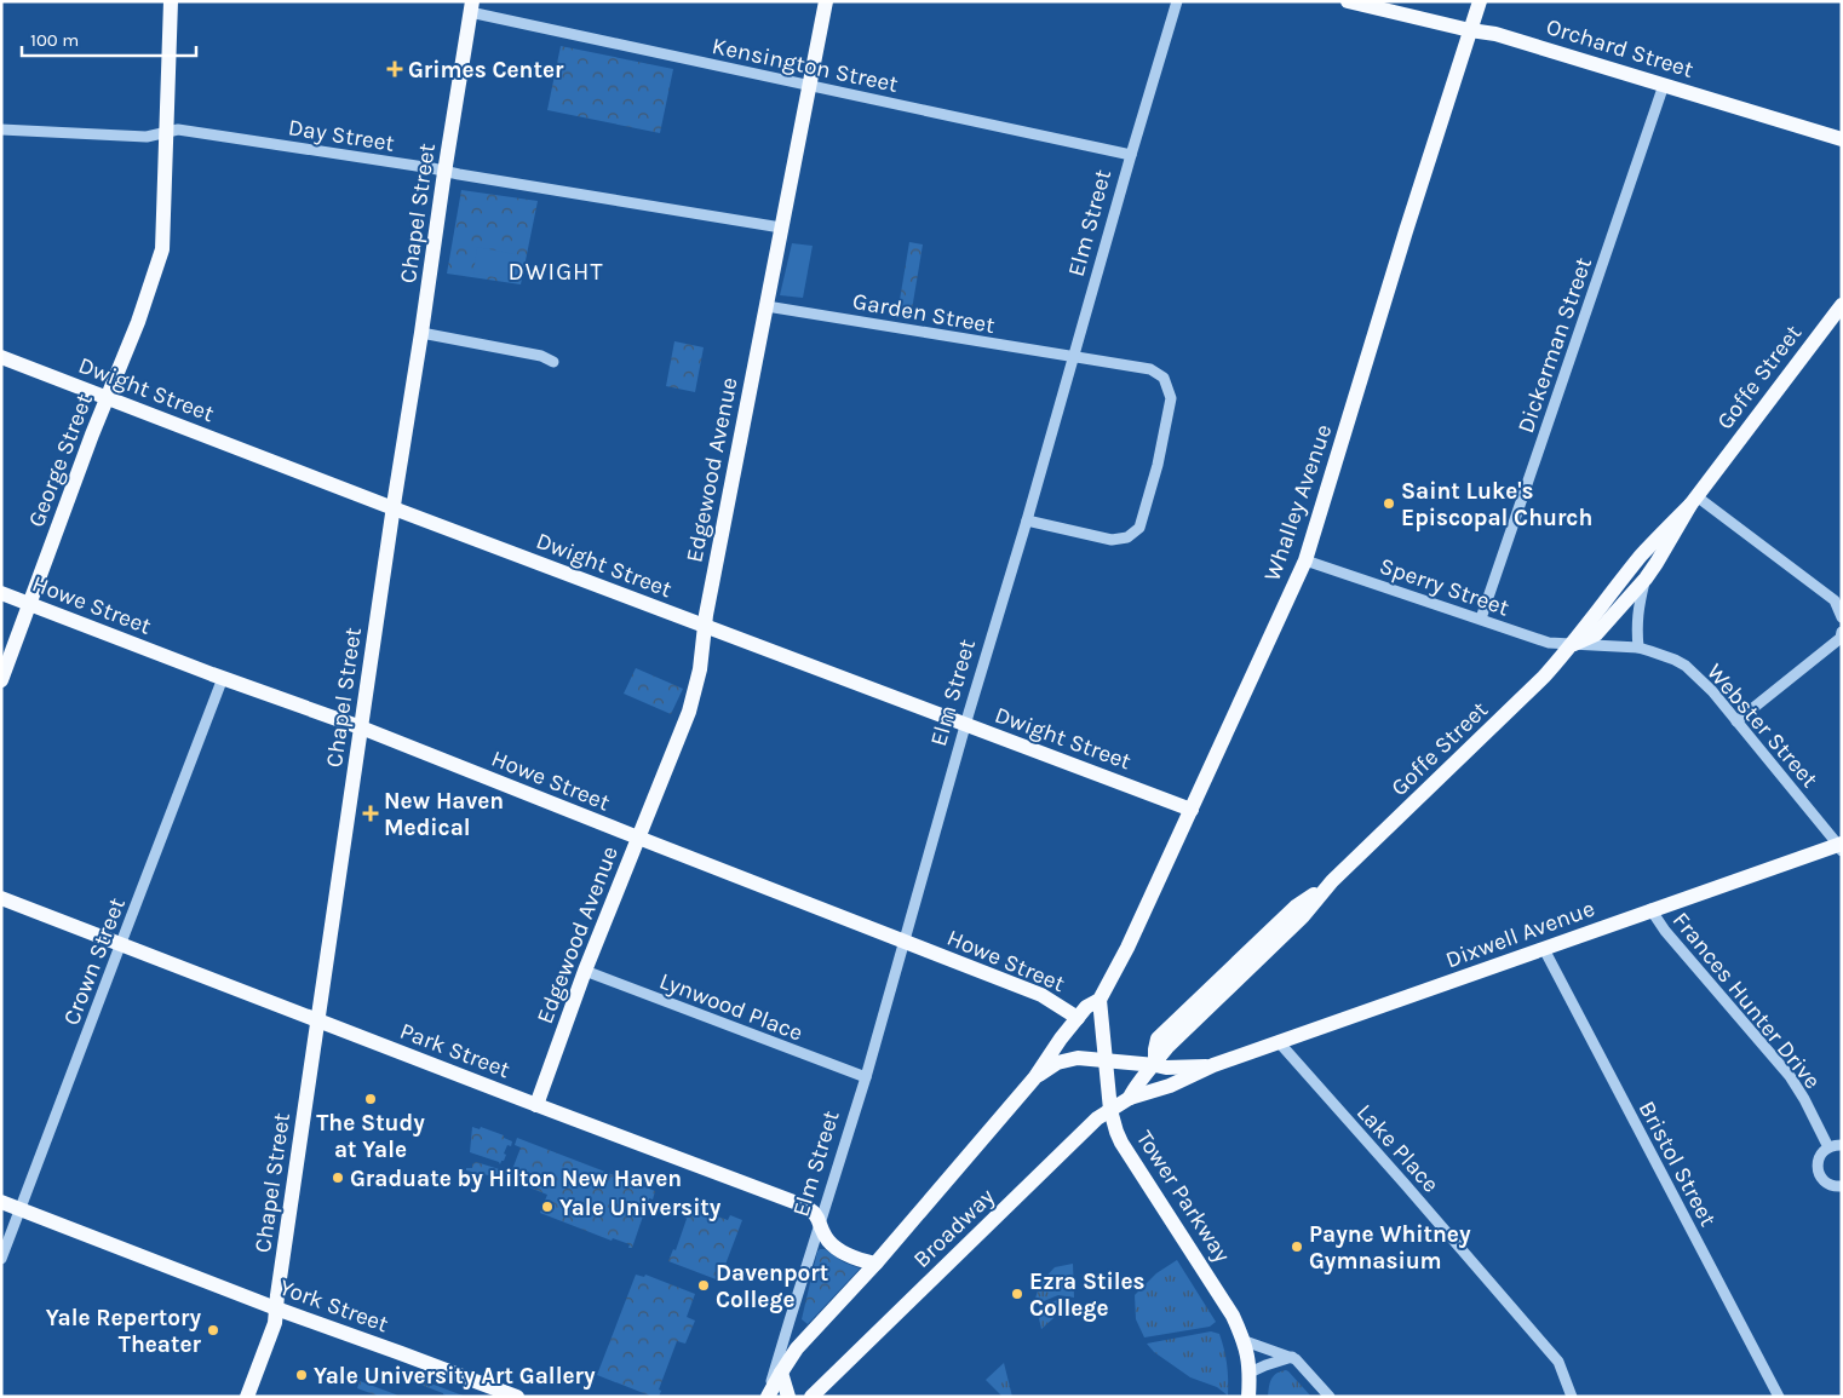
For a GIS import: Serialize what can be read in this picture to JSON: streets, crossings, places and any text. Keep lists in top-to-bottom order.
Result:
{
  "streets": {
    "main road": [
      "Orchard Street",
      "Chapel Street",
      "Goffe Street",
      "Dwight Street",
      "George Street",
      "Edgewood Avenue",
      "Whalley Avenue",
      "Howe Street",
      "Dixwell Avenue",
      "Park Street",
      "Tower Parkway",
      "Broadway",
      "York Street"
    ],
    "street": [
      "Kensington Street",
      "Day Street",
      "Elm Street",
      "Garden Street",
      "Dickerman Street",
      "Sperry Street",
      "Webster Street",
      "Crown Street",
      "Frances Hunter Drive",
      "Lynwood Place",
      "Lake Place",
      "Bristol Street"
    ]
  },
  "crossings": [
    ["Orchard Street", "Dickerman Street"],
    ["Orchard Street", "Whalley Avenue"],
    ["Kensington Street", "Chapel Street"],
    ["Kensington Street", "Elm Street"],
    ["Kensington Street", "Edgewood Avenue"],
    ["Day Street", "Chapel Street"],
    ["Day Street", "George Street"],
    ["Day Street", "Edgewood Avenue"],
    ["Chapel Street", "Dwight Street"],
    ["Chapel Street", "Howe Street"],
    ["Chapel Street", "Park Street"],
    ["Chapel Street", "York Street"],
    ["Elm Street", "Garden Street"],
    ["Elm Street", "Dwight Street"],
    ["Elm Street", "Howe Street"],
    ["Elm Street", "Lynwood Place"],
    ["Elm Street", "Park Street"],
    ["Elm Street", "Broadway"],
    ["Garden Street", "Edgewood Avenue"],
    ["Dickerman Street", "Sperry Street"],
    ["Goffe Street", "Sperry Street"],
    ["Goffe Street", "Webster Street"],
    ["Goffe Street", "Dixwell Avenue"],
    ["Goffe Street", "Broadway"],
    ["Dwight Street", "George Street"],
    ["Dwight Street", "Edgewood Avenue"],
    ["Dwight Street", "Whalley Avenue"],
    ["George Street", "Howe Street"],
    ["Edgewood Avenue", "Howe Street"],
    ["Edgewood Avenue", "Lynwood Place"],
    ["Edgewood Avenue", "Park Street"],
    ["Whalley Avenue", "Sperry Street"],
    ["Whalley Avenue", "Howe Street"],
    ["Whalley Avenue", "Dixwell Avenue"],
    ["Whalley Avenue", "Tower Parkway"],
    ["Whalley Avenue", "Broadway"],
    ["Sperry Street", "Webster Street"],
    ["Howe Street", "Crown Street"],
    ["Webster Street", "Dixwell Avenue"],
    ["Dixwell Avenue", "Frances Hunter Drive"],
    ["Dixwell Avenue", "Lake Place"],
    ["Dixwell Avenue", "Bristol Street"],
    ["Dixwell Avenue", "Tower Parkway"],
    ["Dixwell Avenue", "Broadway"],
    ["Crown Street", "Park Street"],
    ["Crown Street", "York Street"],
    ["Park Street", "Broadway"],
    ["Tower Parkway", "Broadway"]
  ],
  "districts": ["DWIGHT"],
  "places": {
    "health": ["Grimes Center", "New Haven Medical"],
    "other": [
      "Saint Luke's Episcopal Church",
      "The Study at Yale",
      "Graduate by Hilton New Haven",
      "Yale University",
      "Payne Whitney Gymnasium",
      "Davenport College",
      "Ezra Stiles College",
      "Yale Repertory Theater",
      "Yale University Art Gallery"
    ]
  },
  "scale_bar": "100 m"
}
